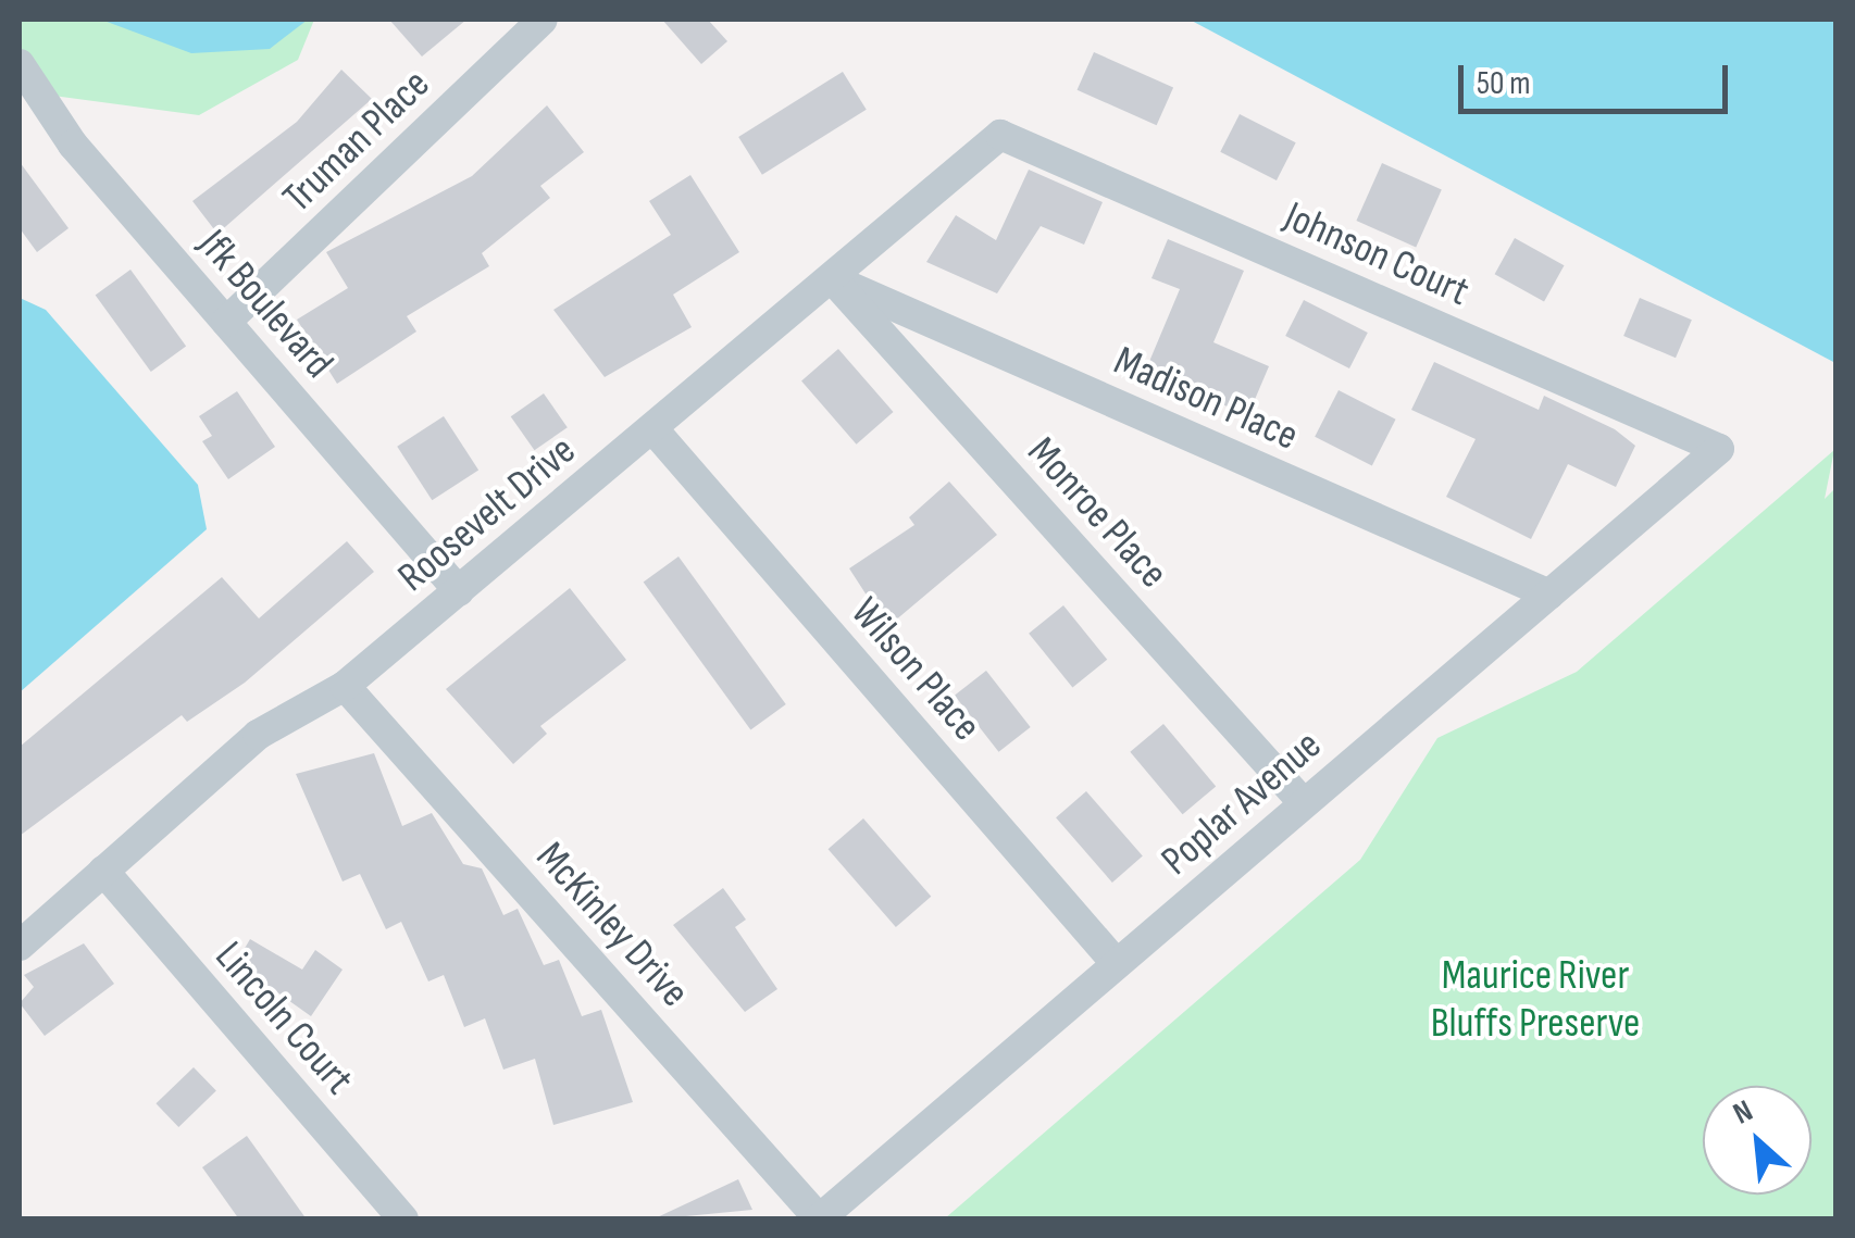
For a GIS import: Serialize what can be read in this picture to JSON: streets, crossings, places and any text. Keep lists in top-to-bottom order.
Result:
{
  "streets": {
    "street": [
      "Truman Place",
      "Johnson Court",
      "Jfk Boulevard",
      "Madison Place",
      "Monroe Place",
      "Roosevelt Drive",
      "Wilson Place",
      "Poplar Avenue",
      "McKinley Drive",
      "Lincoln Court"
    ]
  },
  "crossings": [
    ["Truman Place", "Jfk Boulevard"],
    ["Johnson Court", "Roosevelt Drive"],
    ["Johnson Court", "Poplar Avenue"],
    ["Jfk Boulevard", "Roosevelt Drive"],
    ["Madison Place", "Monroe Place"],
    ["Madison Place", "Roosevelt Drive"],
    ["Madison Place", "Poplar Avenue"],
    ["Monroe Place", "Roosevelt Drive"],
    ["Monroe Place", "Poplar Avenue"],
    ["Roosevelt Drive", "Wilson Place"],
    ["Roosevelt Drive", "McKinley Drive"],
    ["Roosevelt Drive", "Lincoln Court"],
    ["Wilson Place", "Poplar Avenue"],
    ["Poplar Avenue", "McKinley Drive"]
  ],
  "parks": ["Maurice River Bluffs Preserve"],
  "scale_bar": "50 m",
  "north": "top left"
}
